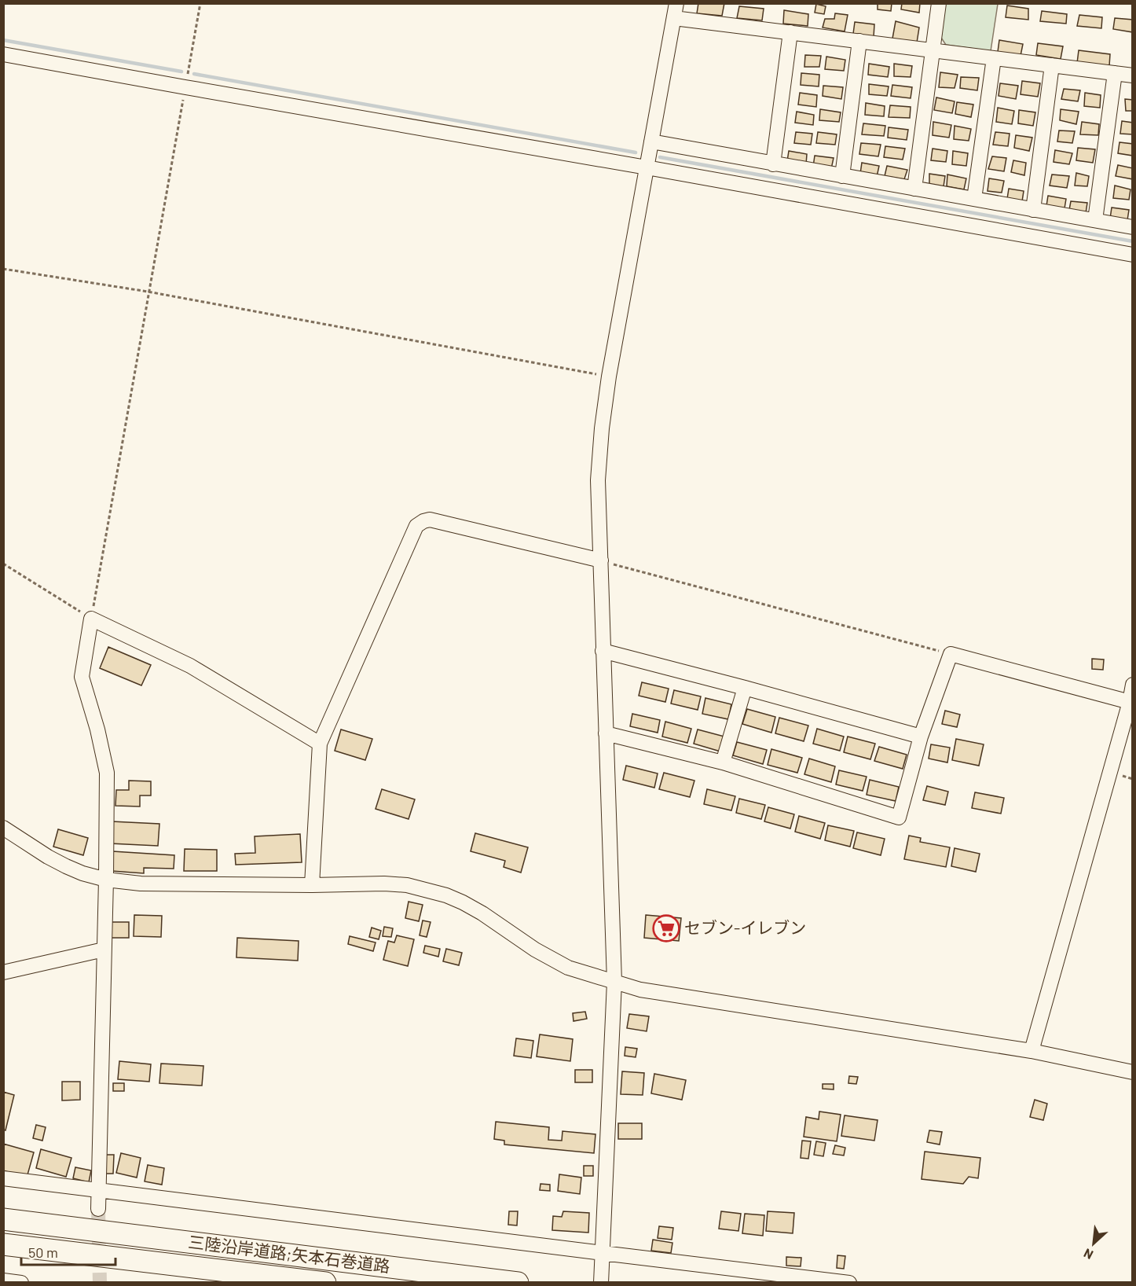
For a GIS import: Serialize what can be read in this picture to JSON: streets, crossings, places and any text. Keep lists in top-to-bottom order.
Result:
{
  "streets": {
    "highway": ["三陸沿岸道路;矢本石巻道路"]
  },
  "places": {
    "supermarket": ["セブン-イレブン"]
  },
  "scale_bar": "50 m",
  "north": "bottom left"
}
